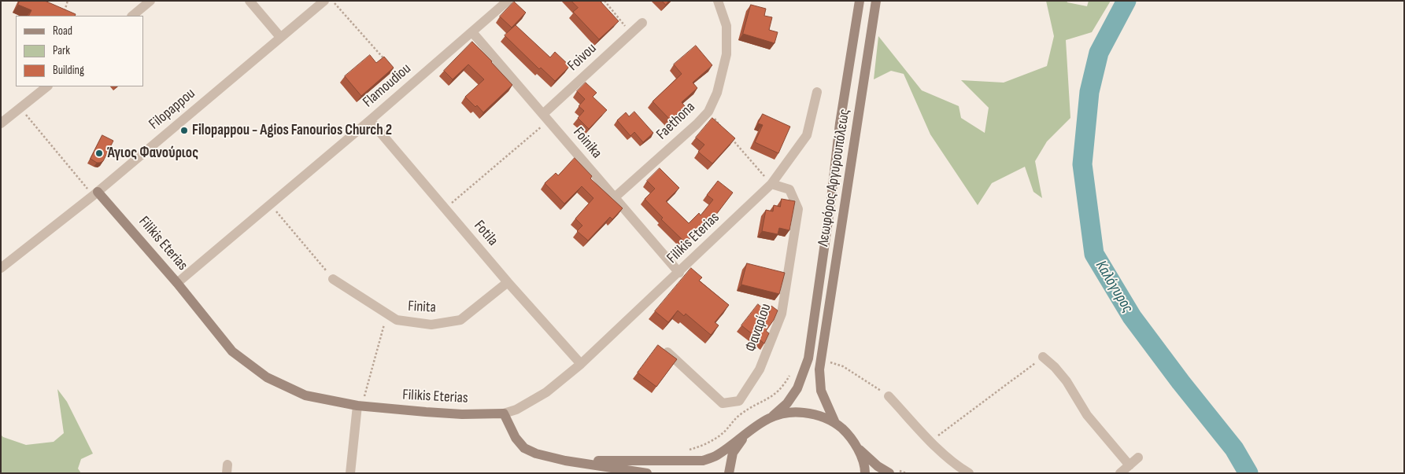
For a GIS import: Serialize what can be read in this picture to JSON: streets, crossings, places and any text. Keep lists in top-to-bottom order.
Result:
{
  "streets": {
    "main road": ["Λεωφόρος Αργυρουπόλεως", "Filikis Eterias"],
    "street": [
      "Foivou",
      "Flamoudiou",
      "Filopappou",
      "Faethona",
      "Foinika",
      "Fotila",
      "Finita",
      "Φαναρίου"
    ]
  },
  "crossings": [
    ["Foivou", "Foinika"],
    ["Flamoudiou", "Foinika"],
    ["Flamoudiou", "Fotila"],
    ["Flamoudiou", "Filikis Eterias"],
    ["Filopappou", "Filikis Eterias"],
    ["Faethona", "Foinika"],
    ["Foinika", "Filikis Eterias"],
    ["Fotila", "Filikis Eterias"],
    ["Fotila", "Finita"],
    ["Filikis Eterias", "Φαναρίου"]
  ],
  "water": ["Καλόγυρος"],
  "places": ["Filopappou - Agios Fanourios Church 2", "Άγιος Φανούριος"],
  "legend": ["Road", "Park", "Building"]
}
